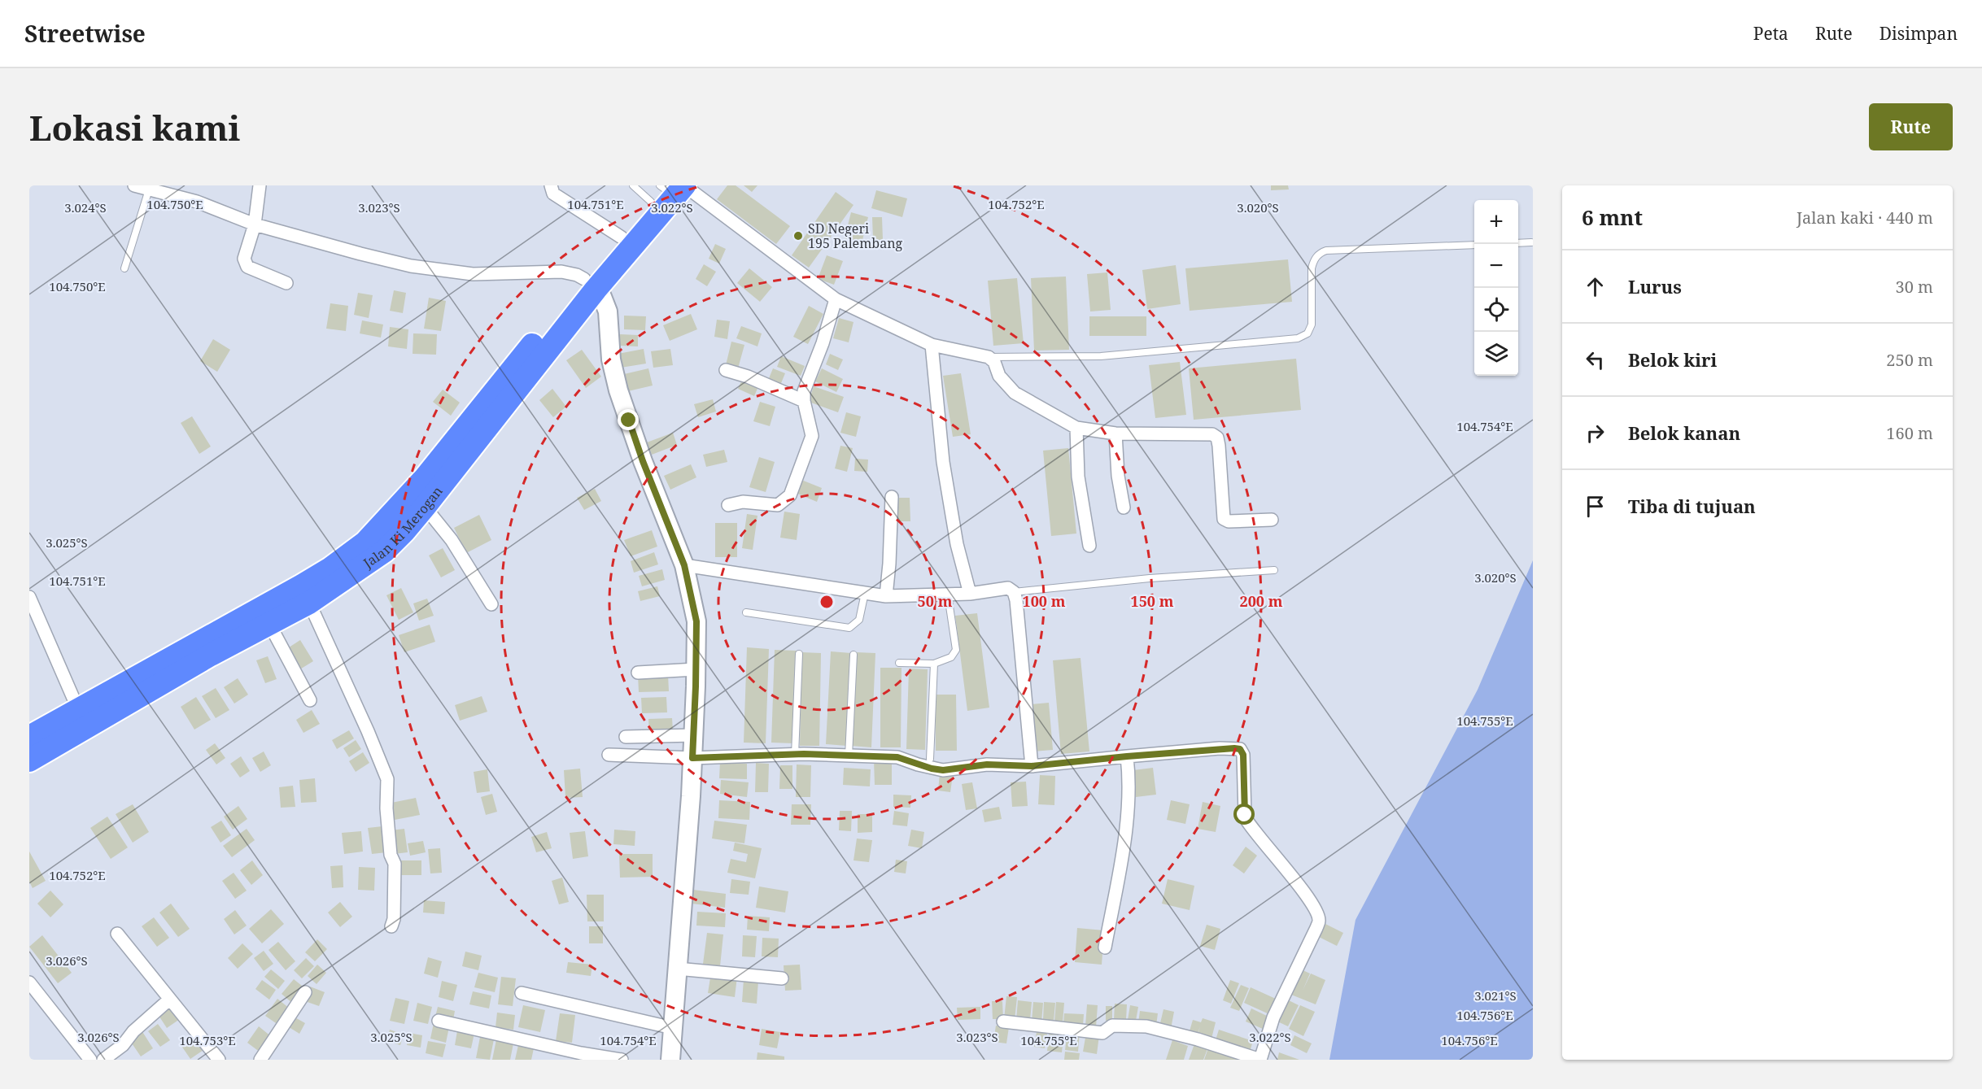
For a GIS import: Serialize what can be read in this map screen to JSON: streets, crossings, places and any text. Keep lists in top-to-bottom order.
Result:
{
  "streets": {
    "highway": ["Jalan Ki Merogan"]
  },
  "places": ["SD Negeri 195 Palembang"],
  "page": {
    "header": "Streetwise",
    "nav": ["Peta", "Rute", "Disimpan"],
    "buttons": "Rute",
    "title": "Lokasi kami",
    "heading": ["6 mnt", "Jalan kaki · 440 m"],
    "map_buttons": ["+", "−"],
    "list": [
      ["Lurus", "30 m"],
      ["Belok kiri", "250 m"],
      ["Belok kanan", "160 m"],
      "Tiba di tujuan"
    ]
  },
  "coordinates": [
    "104.750°E",
    "104.751°E",
    "104.752°E",
    "3.024°S",
    "3.023°S",
    "3.022°S",
    "3.020°S",
    "104.754°E",
    "3.025°S",
    "104.755°E",
    "3.026°S",
    "3.021°S",
    "104.756°E",
    "104.753°E"
  ],
  "rings": [
    "50 m",
    "100 m",
    "150 m",
    "200 m"
  ]
}
